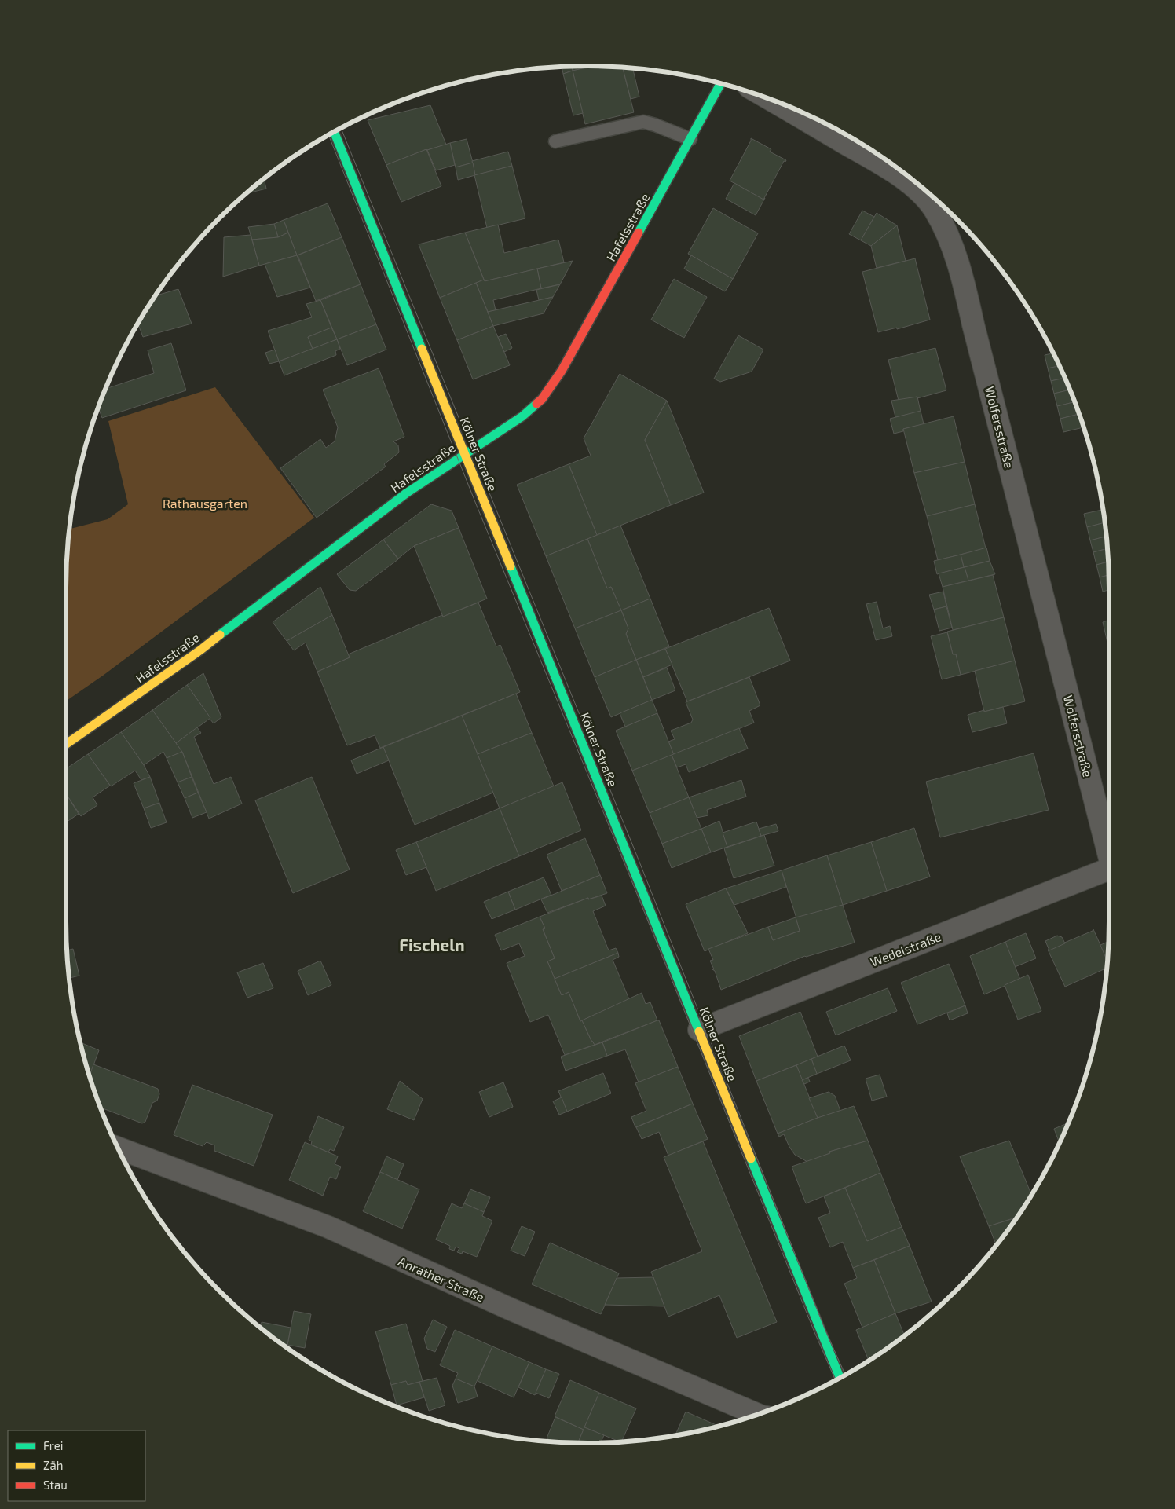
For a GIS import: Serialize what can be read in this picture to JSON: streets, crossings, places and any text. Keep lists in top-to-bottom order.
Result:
{
  "streets": {
    "main road": ["Hafelsstraße", "Kölner Straße"],
    "street": ["Wolfersstraße", "Wedelstraße", "Anrather Straße"]
  },
  "crossings": [
    ["Hafelsstraße", "Kölner Straße"],
    ["Kölner Straße", "Wedelstraße"]
  ],
  "districts": ["Fischeln"],
  "parks": ["Rathausgarten"],
  "legend": ["Frei", "Zäh", "Stau"]
}
